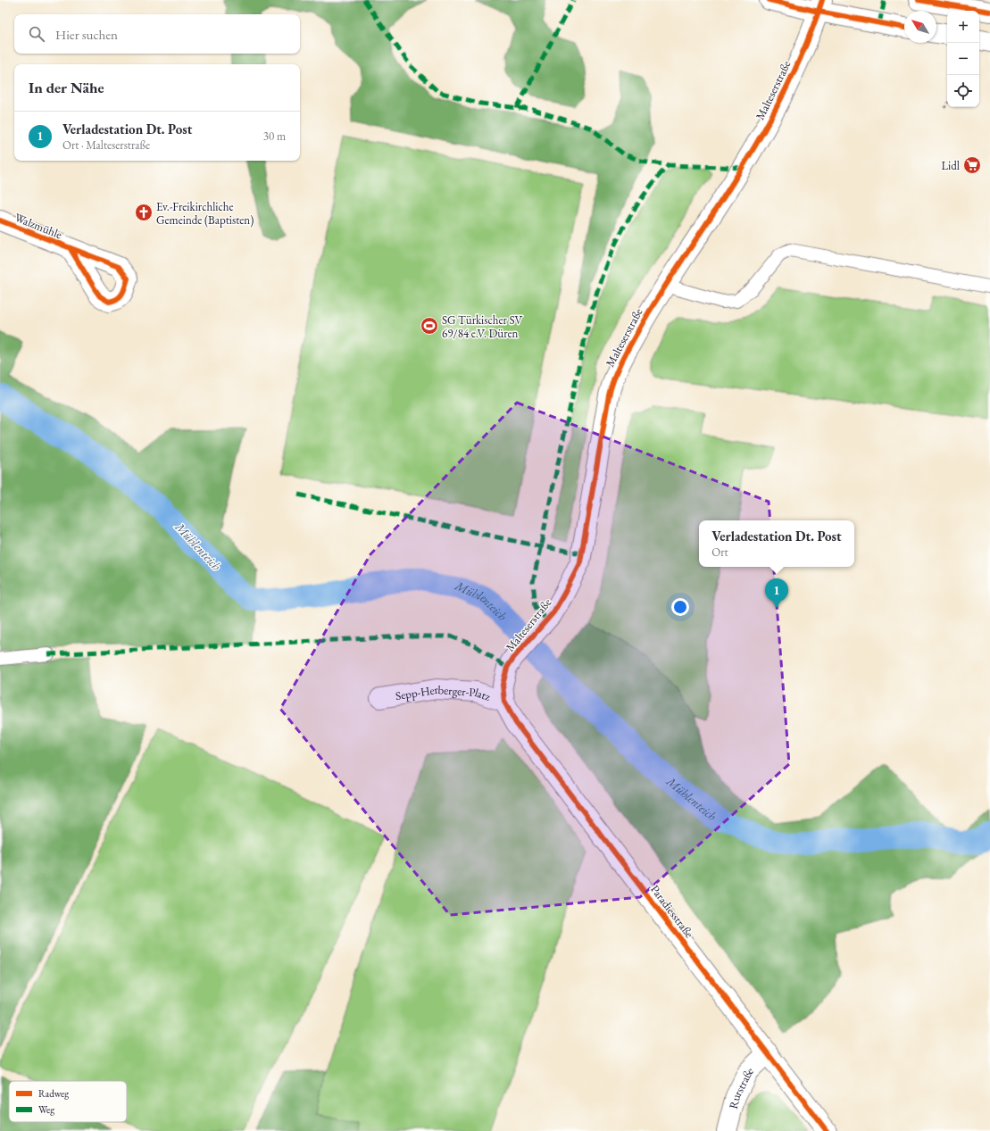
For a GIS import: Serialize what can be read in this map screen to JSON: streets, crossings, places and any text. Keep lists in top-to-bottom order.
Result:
{
  "streets": {
    "street": [
      "Malteserstraße",
      "Walzmühle",
      "Sepp-Herberger-Platz",
      "Paradiesstraße",
      "Rurstraße"
    ]
  },
  "crossings": [
    ["Malteserstraße", "Sepp-Herberger-Platz"],
    ["Malteserstraße", "Paradiesstraße"],
    ["Sepp-Herberger-Platz", "Paradiesstraße"],
    ["Paradiesstraße", "Rurstraße"]
  ],
  "water": ["Mühlenteich"],
  "places": {
    "supermarket": ["Lidl"],
    "church": ["Ev.-Freikirchliche Gemeinde (Baptisten)"],
    "sports": ["SG Türkischer SV 69/84 e.V. Düren"]
  },
  "legend": ["Radweg", "Weg"],
  "north": "top left",
  "page": {
    "map_buttons": ["+", "−"],
    "search": "Hier suchen",
    "heading": "In der Nähe",
    "list": [
      {
        "mark": "1",
        "name": "Verladestation Dt. Post",
        "note": "Ort · Malteserstraße",
        "value": "30 m"
      }
    ],
    "popup": ["Verladestation Dt. Post", "Ort"],
    "pins": "1"
  }
}
